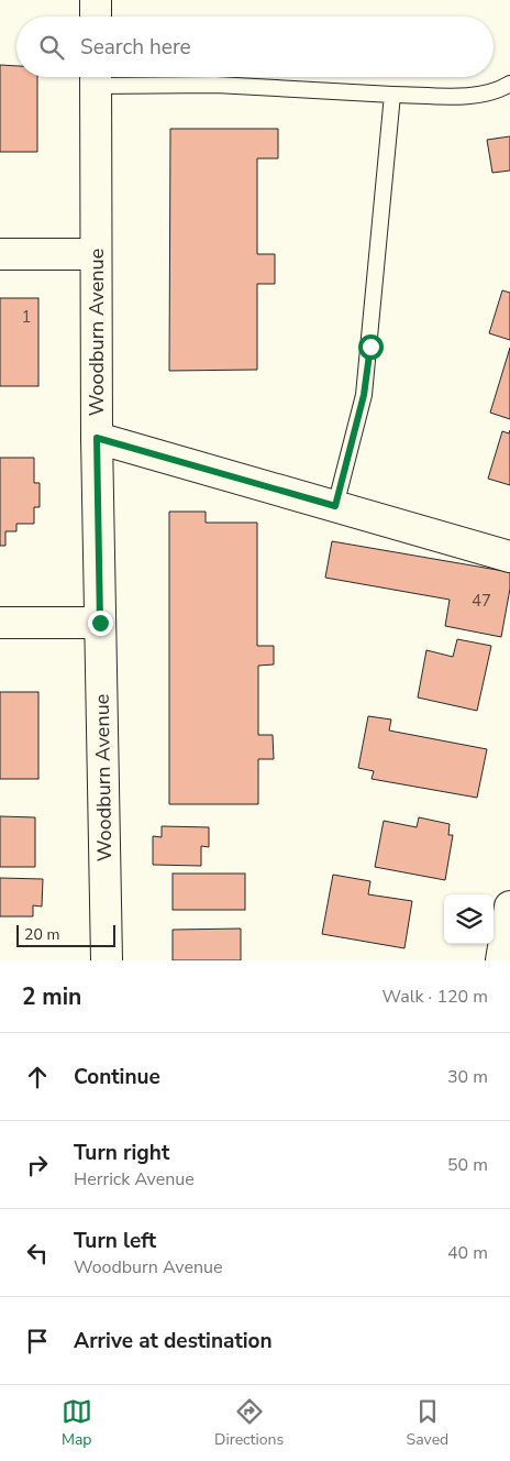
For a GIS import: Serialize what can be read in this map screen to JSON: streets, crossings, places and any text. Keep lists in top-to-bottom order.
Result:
{
  "streets": {
    "street": ["Woodburn Avenue"]
  },
  "house_numbers": ["1", "47"],
  "scale_bar": "20 m",
  "page": {
    "search": "Search here",
    "scale": "20 m",
    "heading": ["2 min", "Walk · 120 m"],
    "list": [
      ["Continue", "30 m"],
      ["Turn right", "Herrick Avenue", "50 m"],
      ["Turn left", "Woodburn Avenue", "40 m"],
      "Arrive at destination"
    ],
    "nav": ["Map", "Directions", "Saved"]
  }
}
